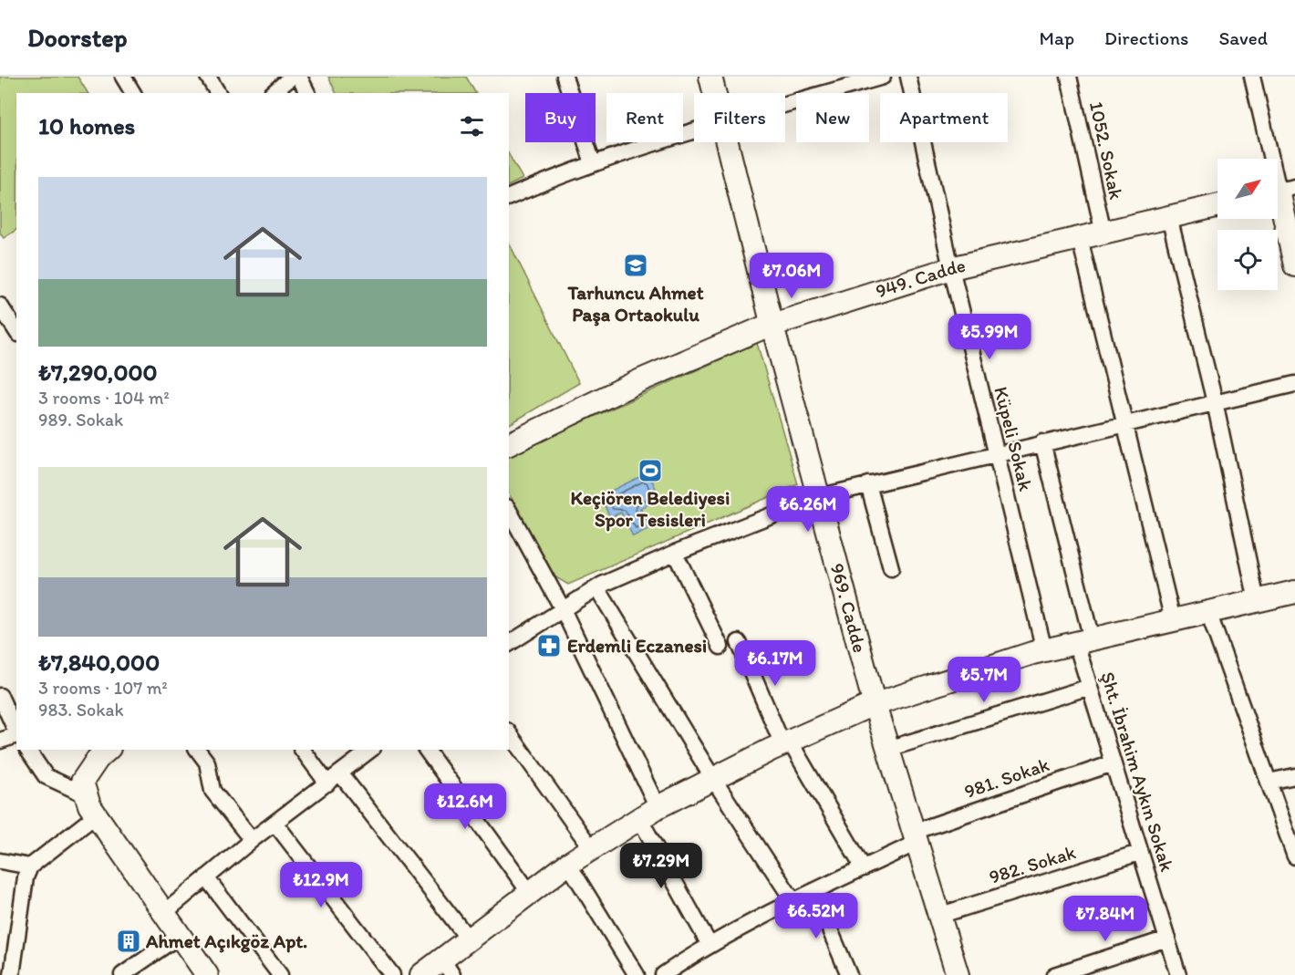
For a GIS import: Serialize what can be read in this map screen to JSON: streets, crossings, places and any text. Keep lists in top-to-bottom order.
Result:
{
  "streets": {
    "street": [
      "1052. Sokak",
      "949. Cadde",
      "Küpeli Sokak",
      "969. Cadde",
      "Şht. İbrahim Aykın Sokak",
      "981. Sokak",
      "982. Sokak"
    ]
  },
  "crossings": [
    ["1052. Sokak", "949. Cadde"],
    ["949. Cadde", "Küpeli Sokak"],
    ["949. Cadde", "969. Cadde"],
    ["969. Cadde", "981. Sokak"],
    ["969. Cadde", "982. Sokak"],
    ["Şht. İbrahim Aykın Sokak", "981. Sokak"],
    ["Şht. İbrahim Aykın Sokak", "982. Sokak"]
  ],
  "places": {
    "school or university": ["Tarhuncu Ahmet Paşa Ortaokulu"],
    "sports": ["Keçiören Belediyesi Spor Tesisleri"],
    "pharmacy": ["Erdemli Eczanesi"],
    "building": ["Ahmet Açıkgöz Apt."]
  },
  "north": "top right",
  "page": {
    "header": "Doorstep",
    "nav": ["Map", "Directions", "Saved"],
    "chip": [
      "Buy",
      "Rent",
      "Filters",
      "New",
      "Apartment"
    ],
    "heading": "10 homes",
    "list": [
      {
        "name": "₺7,290,000",
        "note": "3 rooms · 104 m² · 989. Sokak"
      },
      {
        "name": "₺7,840,000",
        "note": "3 rooms · 107 m² · 983. Sokak"
      }
    ],
    "price": [
      "₺7.06M",
      "₺5.99M",
      "₺6.26M",
      "₺6.17M",
      "₺5.7M",
      "₺12.6M",
      "₺7.29M",
      "₺12.9M",
      "₺6.52M",
      "₺7.84M"
    ]
  }
}
